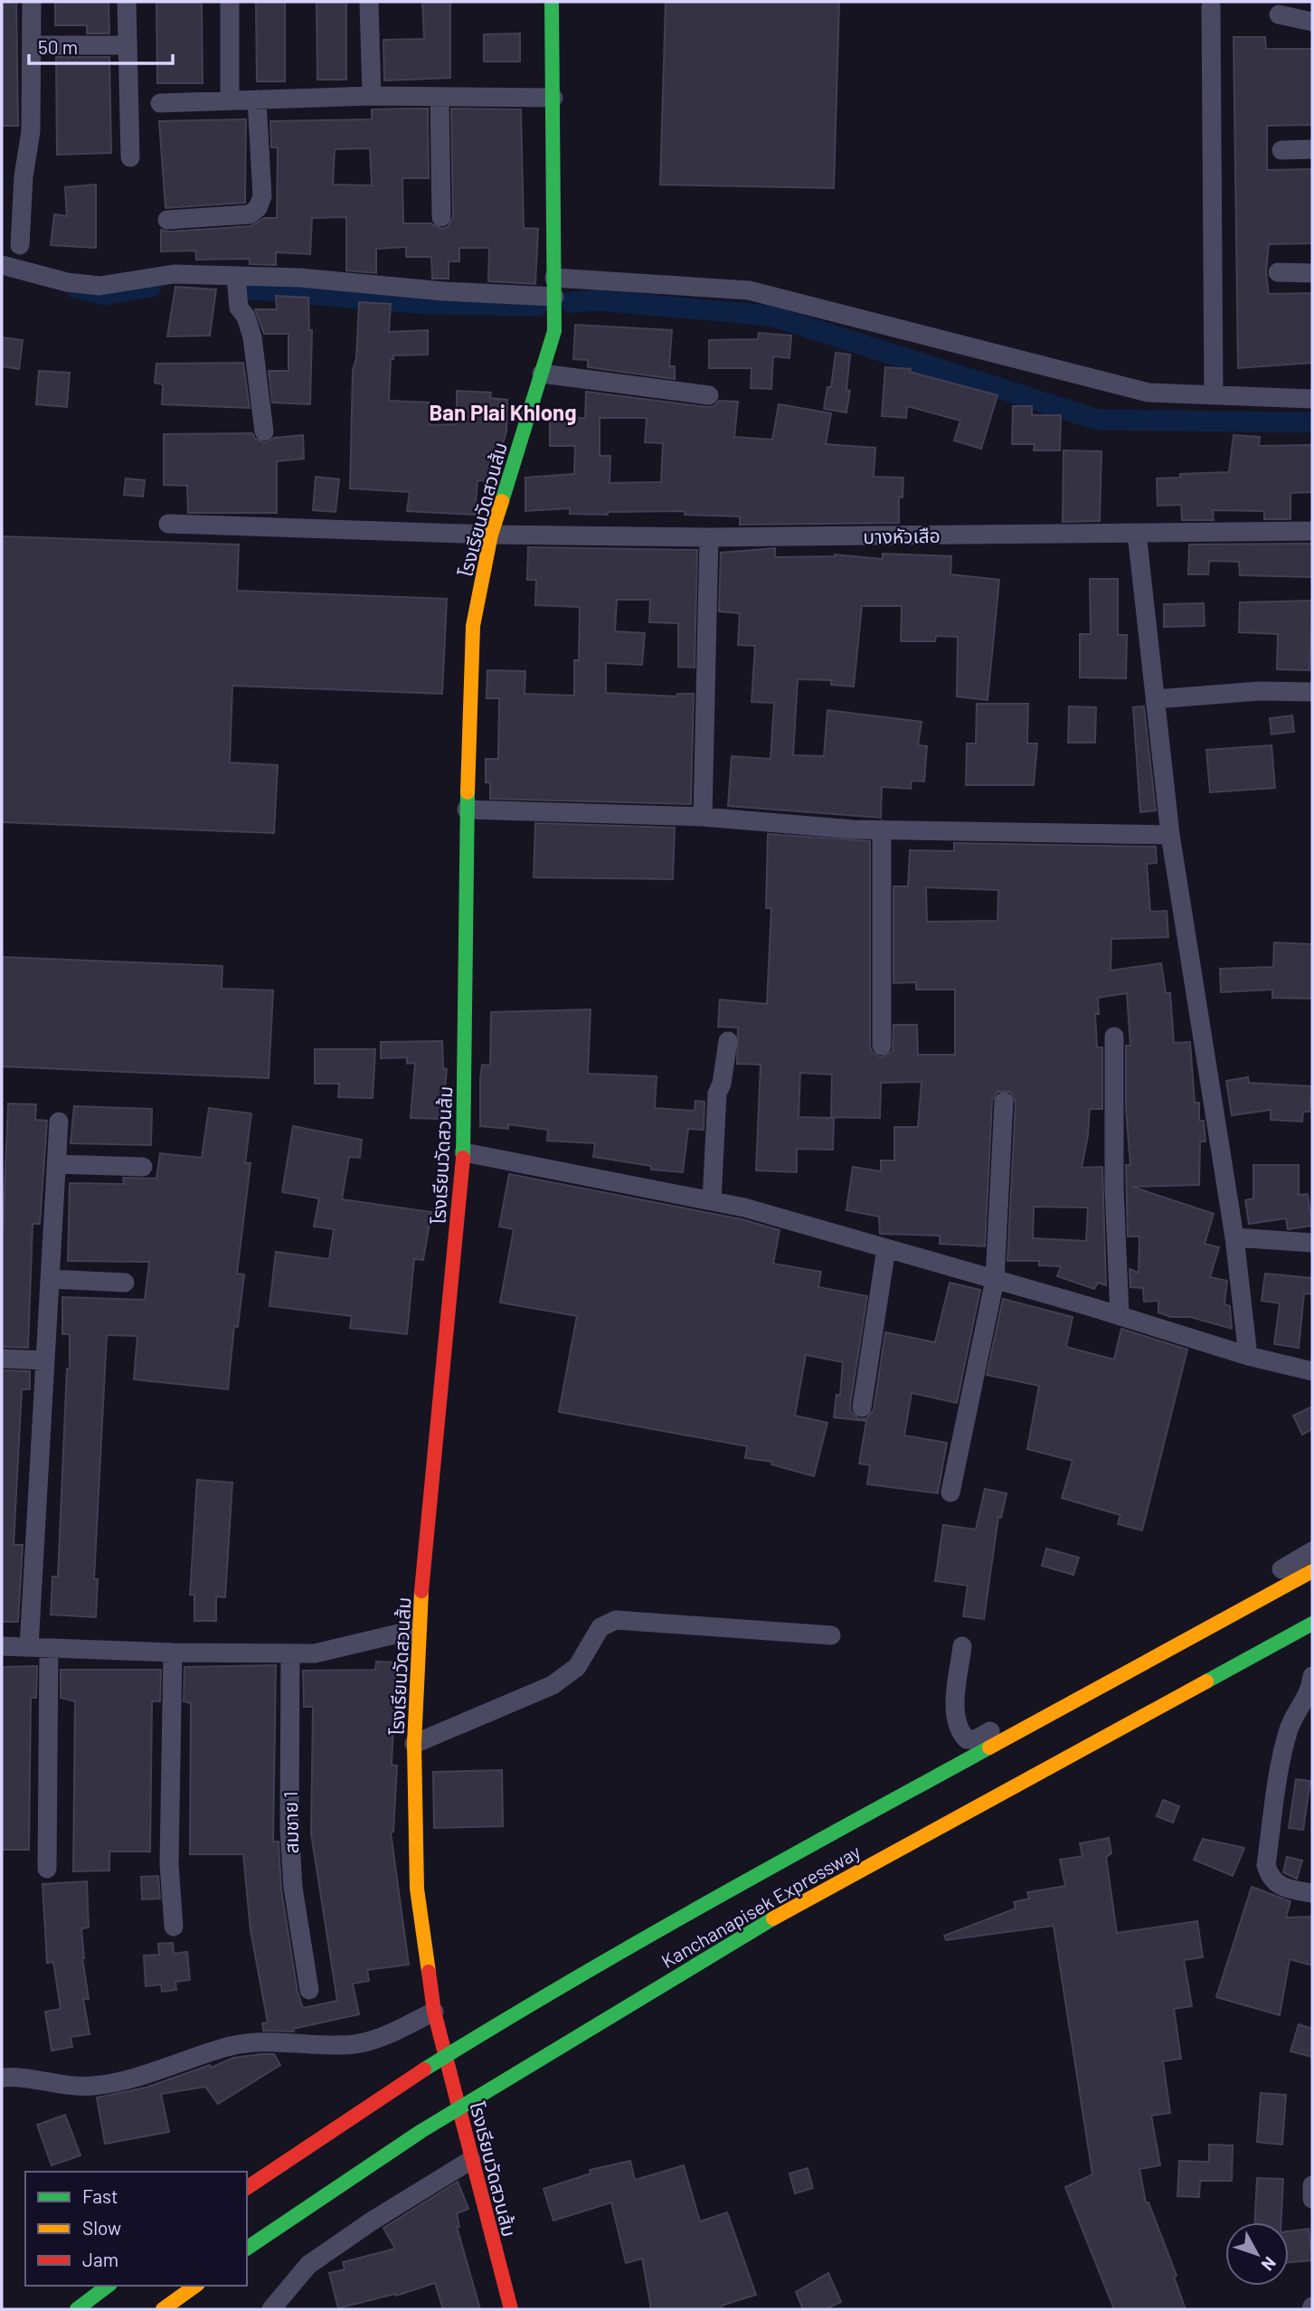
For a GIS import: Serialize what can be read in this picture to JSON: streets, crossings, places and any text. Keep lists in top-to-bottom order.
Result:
{
  "streets": {
    "main road": ["โรงเรียนวัดสวนส้ม", "Kanchanapisek Expressway"],
    "street": ["บางหัวเสือ", "สมชาย 1"]
  },
  "crossings": [
    ["โรงเรียนวัดสวนส้ม", "บางหัวเสือ"]
  ],
  "districts": ["Ban Plai Khlong"],
  "legend": ["Fast", "Slow", "Jam"],
  "scale_bar": "50 m",
  "north": "bottom right"
}
